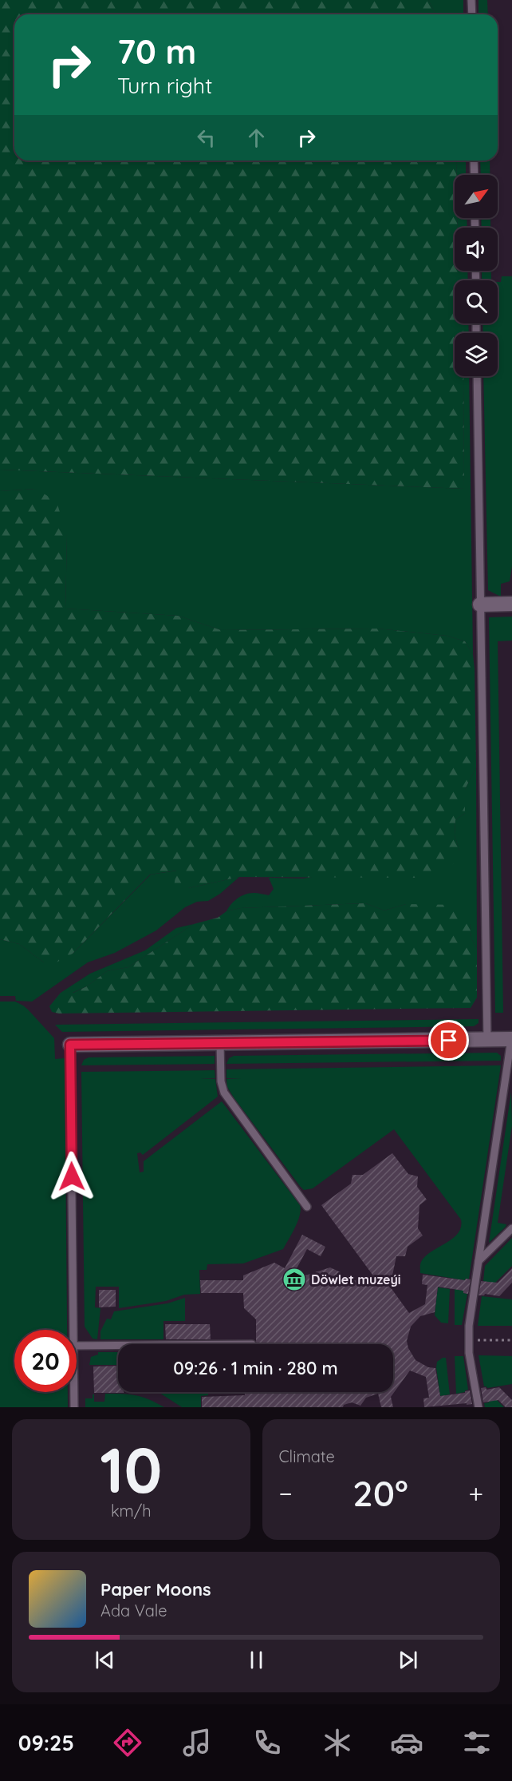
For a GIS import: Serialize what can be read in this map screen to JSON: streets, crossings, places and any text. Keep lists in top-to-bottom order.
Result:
{
  "places": {
    "museum": ["Döwlet muzeýi"]
  },
  "north": "top right",
  "page": {
    "turn": ["70 m", "Turn right"],
    "limit": "20",
    "trip": "09:26 · 1 min · 280 m",
    "tile": [
      ["10", "km/h"],
      "Climate"
    ],
    "heat": ["−", "20°", "+"],
    "song": ["Paper Moons", "Ada Vale"],
    "tabs": "09:25"
  }
}
